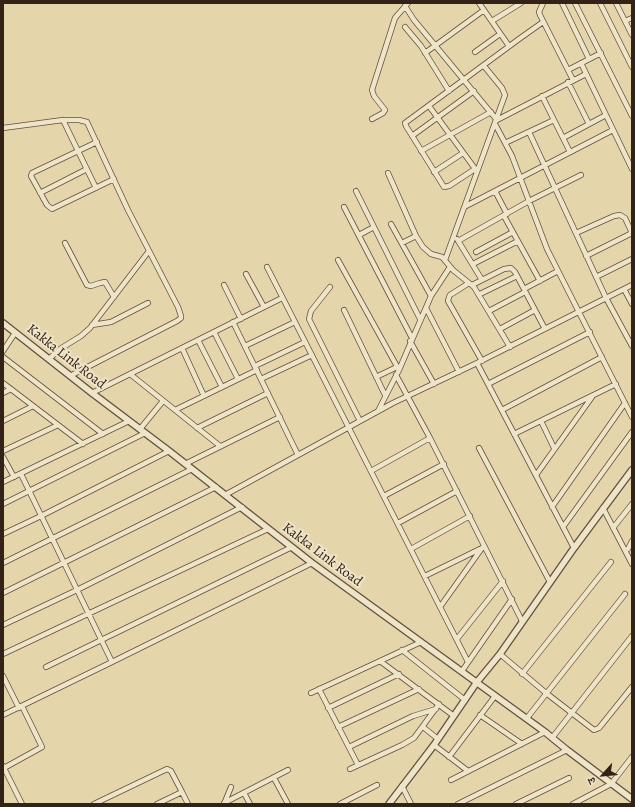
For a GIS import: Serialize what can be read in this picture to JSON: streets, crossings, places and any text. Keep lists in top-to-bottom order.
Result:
{
  "streets": {
    "street": ["Kakka Link Road"]
  },
  "north": "bottom left"
}
